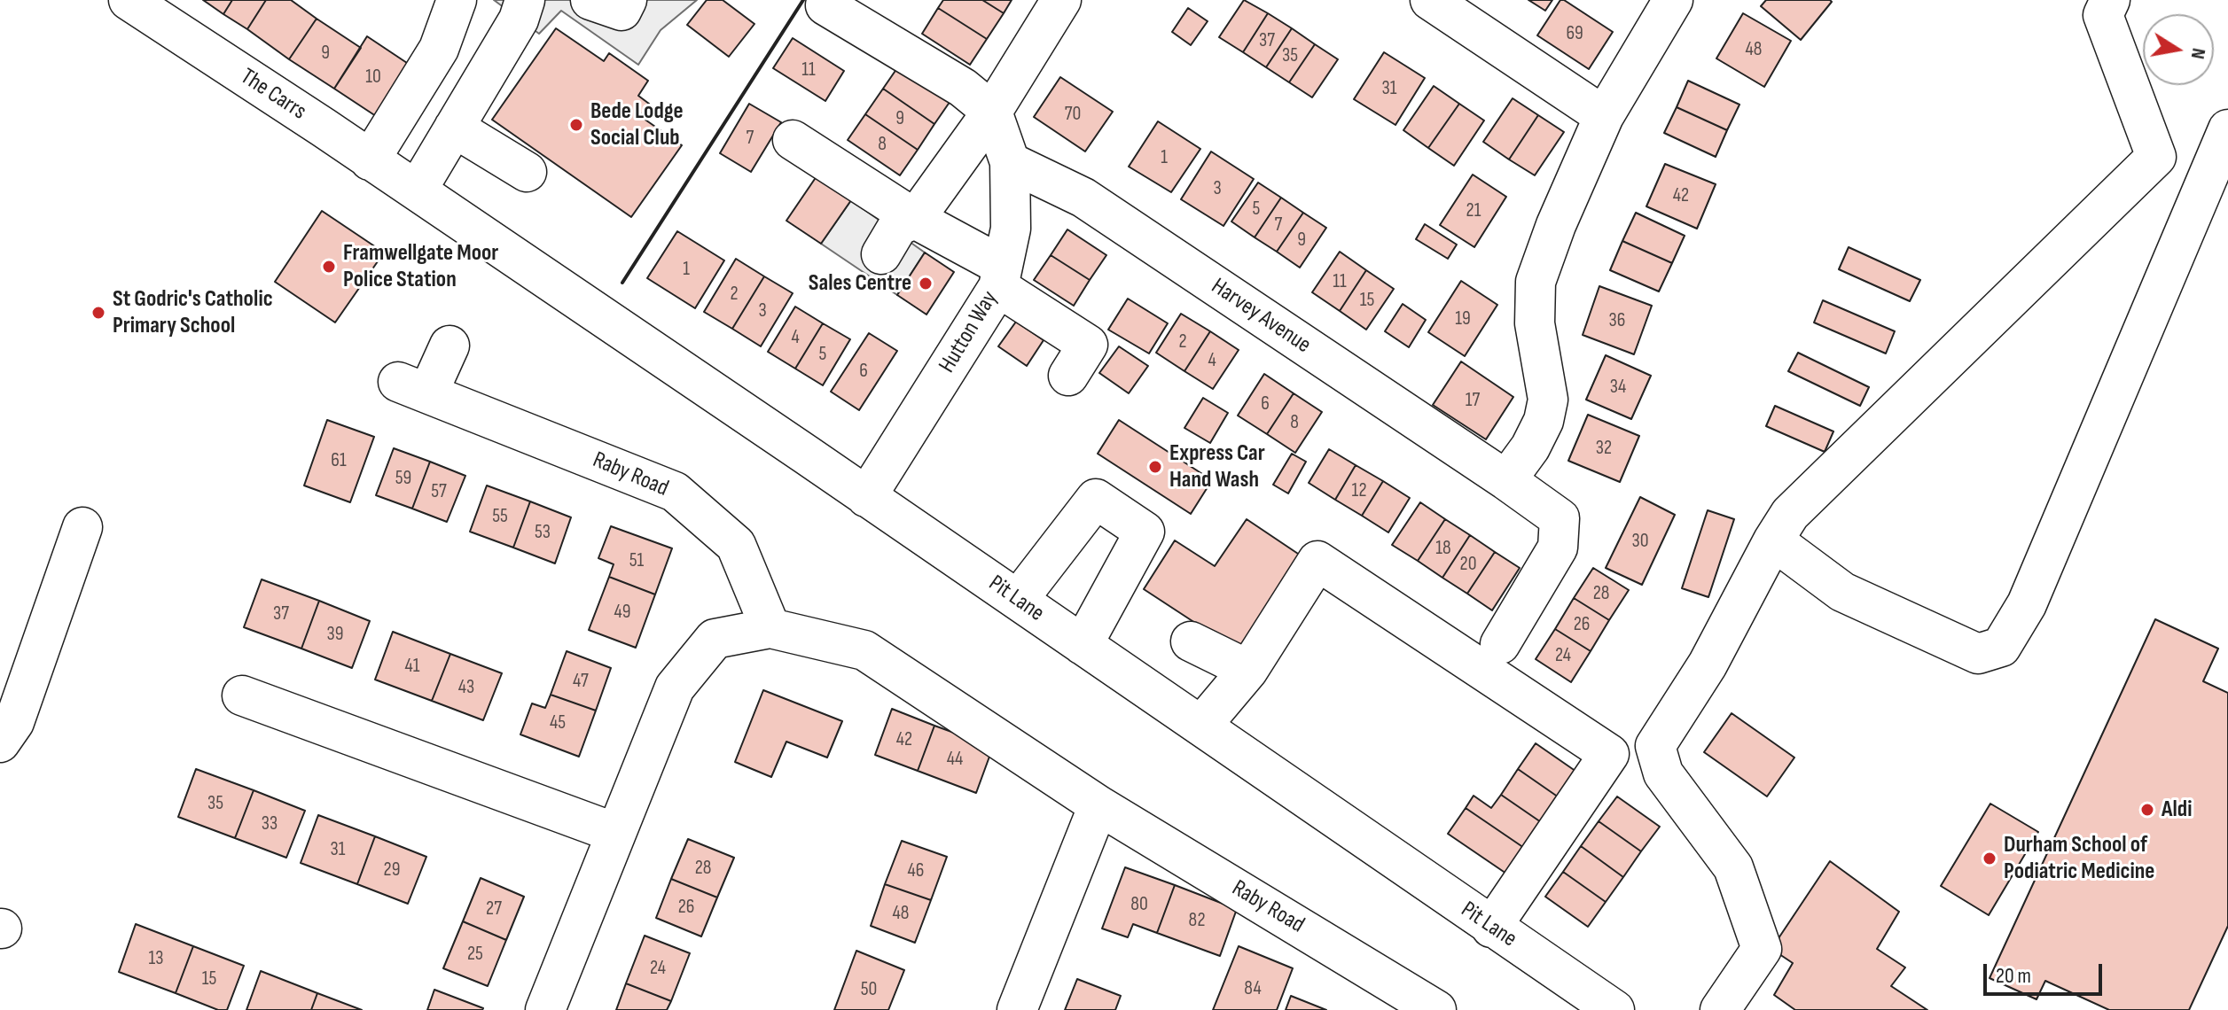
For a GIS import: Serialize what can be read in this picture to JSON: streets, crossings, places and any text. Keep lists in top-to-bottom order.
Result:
{
  "streets": {
    "street": [
      "The Carrs",
      "Harvey Avenue",
      "Hutton Way",
      "Raby Road",
      "Pit Lane"
    ]
  },
  "crossings": [
    ["The Carrs", "Pit Lane"],
    ["Harvey Avenue", "Hutton Way"],
    ["Hutton Way", "Pit Lane"]
  ],
  "places": [
    "Bede Lodge Social Club",
    "Framwellgate Moor Police Station",
    "Sales Centre",
    "St Godric's Catholic Primary School",
    "Express Car Hand Wash",
    "Aldi",
    "Durham School of Podiatric Medicine"
  ],
  "house_numbers": [
    "69",
    "37",
    "48",
    "9",
    "35",
    "11",
    "10",
    "31",
    "70",
    "9",
    "7",
    "8",
    "1",
    "3",
    "42",
    "5",
    "21",
    "7",
    "9",
    "1",
    "11",
    "2",
    "15",
    "3",
    "19",
    "36",
    "4",
    "2",
    "5",
    "4",
    "6",
    "34",
    "17",
    "6",
    "8",
    "32",
    "61",
    "59",
    "12",
    "57",
    "55",
    "53",
    "30",
    "18",
    "51",
    "20",
    "28",
    "49",
    "37",
    "26",
    "39",
    "24",
    "41",
    "47",
    "43",
    "45",
    "42",
    "44",
    "35",
    "33",
    "31",
    "28",
    "29",
    "46",
    "80",
    "26",
    "27",
    "48",
    "82",
    "25",
    "13",
    "24",
    "15",
    "84",
    "50"
  ],
  "scale_bar": "20 m",
  "north": "right"
}
